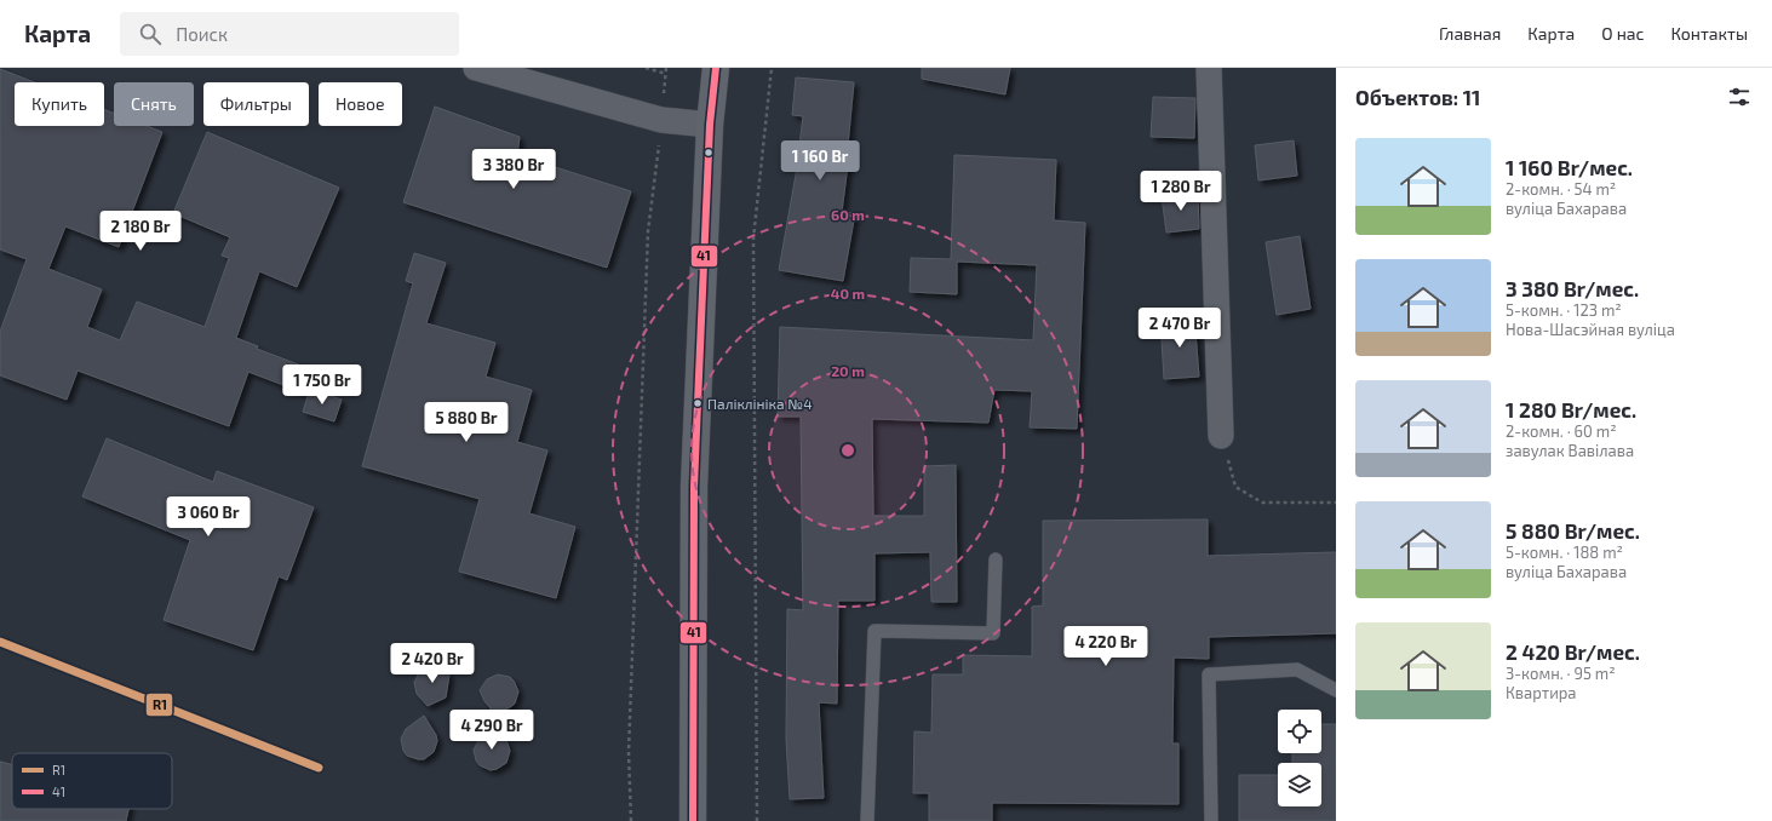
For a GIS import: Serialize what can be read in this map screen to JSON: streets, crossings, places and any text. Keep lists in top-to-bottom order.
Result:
{
  "places": ["Паліклініка №4"],
  "lines": ["transit line 41", "transit line R1"],
  "legend": ["R1", "41"],
  "page": {
    "header": "Карта",
    "search": "Поиск",
    "nav": [
      "Главная",
      "Карта",
      "О нас",
      "Контакты"
    ],
    "heading": "Объектов: 11",
    "chip": [
      "Купить",
      "Снять",
      "Фильтры",
      "Новое"
    ],
    "list": [
      {
        "name": "1 160 Br/мес.",
        "note": "2-комн. · 54 m² · вуліца Бахарава"
      },
      {
        "name": "3 380 Br/мес.",
        "note": "5-комн. · 123 m² · Нова-Шасэйная вуліца"
      },
      {
        "name": "1 280 Br/мес.",
        "note": "2-комн. · 60 m² · завулак Вавілава"
      },
      {
        "name": "5 880 Br/мес.",
        "note": "5-комн. · 188 m² · вуліца Бахарава"
      },
      {
        "name": "2 420 Br/мес.",
        "note": "3-комн. · 95 m² · Квартира"
      }
    ],
    "price": [
      "1 160 Br",
      "3 380 Br",
      "1 280 Br",
      "2 180 Br",
      "2 470 Br",
      "1 750 Br",
      "5 880 Br",
      "3 060 Br",
      "4 220 Br",
      "2 420 Br",
      "4 290 Br"
    ]
  },
  "rings": ["60 m", "40 m", "20 m"]
}
